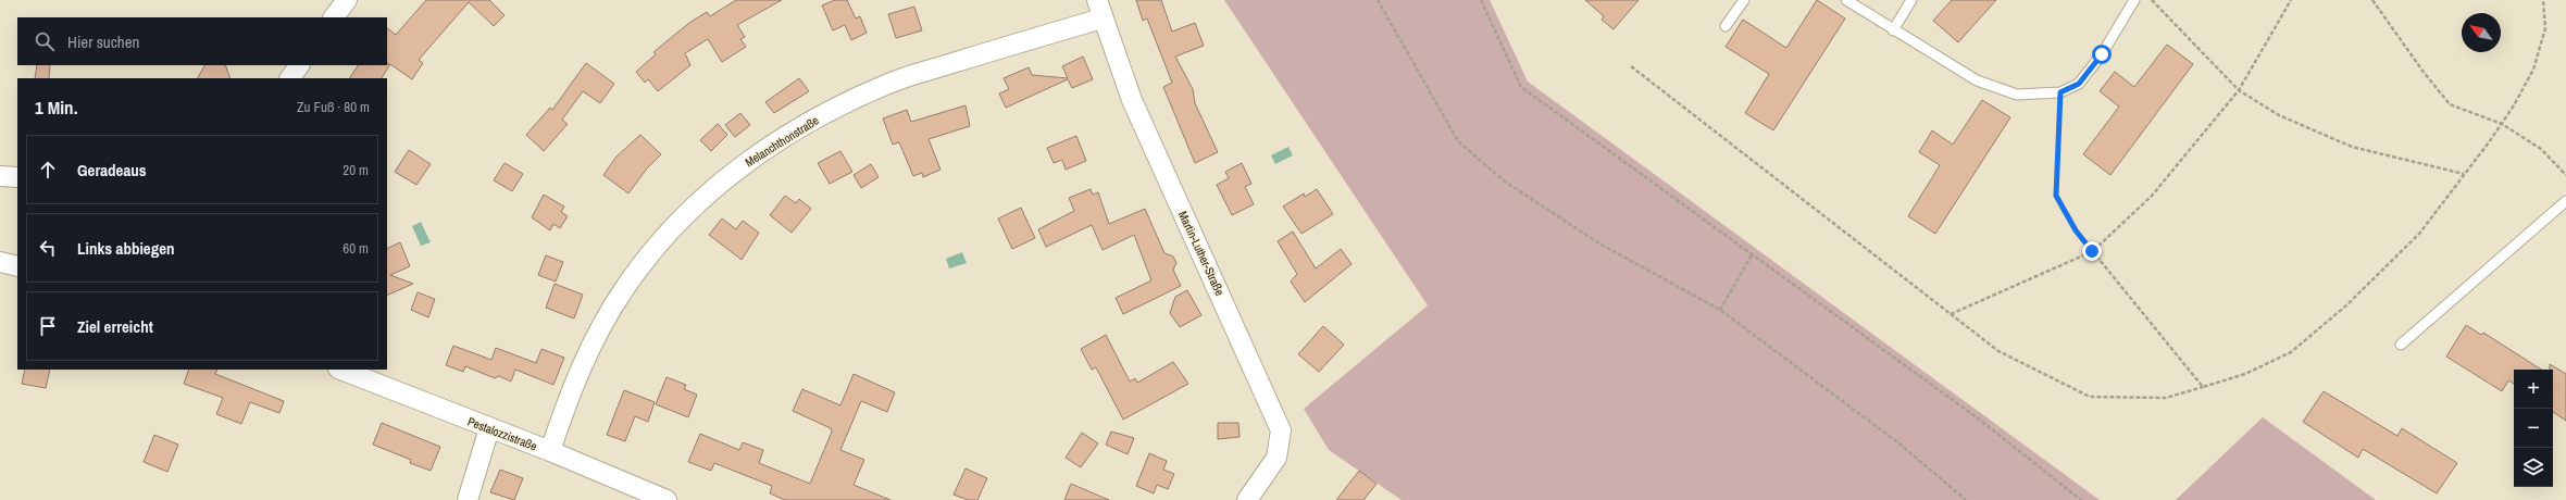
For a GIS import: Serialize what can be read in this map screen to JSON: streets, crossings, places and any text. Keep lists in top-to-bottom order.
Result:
{
  "streets": {
    "street": ["Melanchthonstraße", "Martin-Luther-Straße", "Pestalozzistraße"]
  },
  "crossings": [
    ["Melanchthonstraße", "Martin-Luther-Straße"],
    ["Melanchthonstraße", "Pestalozzistraße"]
  ],
  "north": "top left",
  "page": {
    "search": "Hier suchen",
    "heading": ["1 Min.", "Zu Fuß · 80 m"],
    "list": [
      ["Geradeaus", "20 m"],
      ["Links abbiegen", "60 m"],
      "Ziel erreicht"
    ],
    "map_buttons": ["+", "−"]
  }
}
